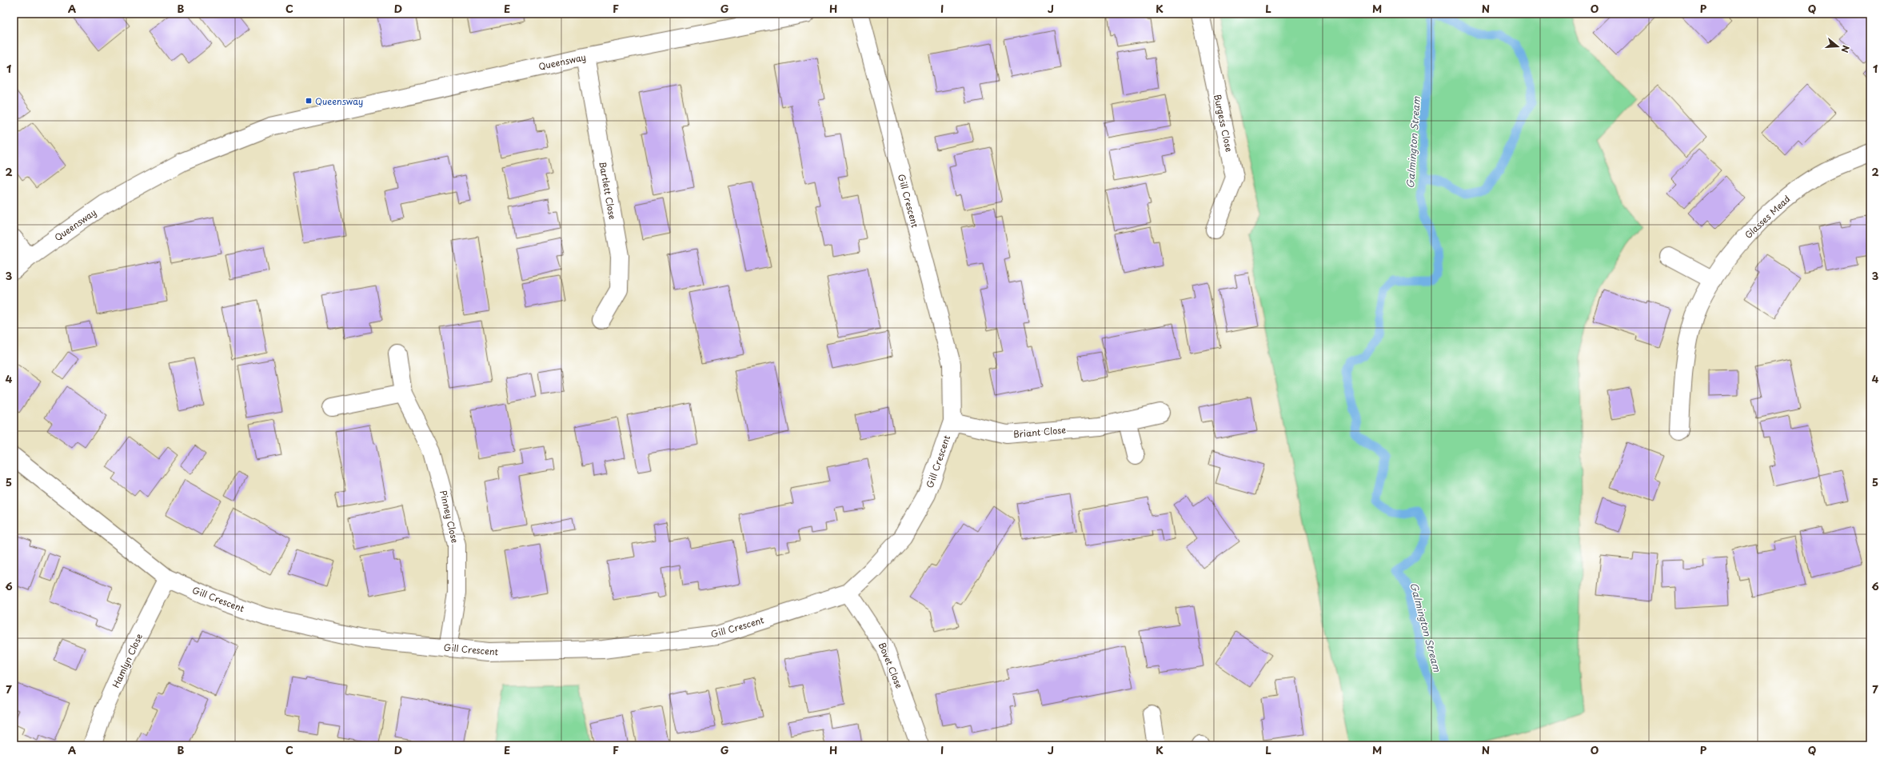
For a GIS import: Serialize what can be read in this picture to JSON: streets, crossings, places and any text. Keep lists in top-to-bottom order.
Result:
{
  "streets": {
    "street": [
      "Queensway",
      "Burgess Close",
      "Bartlett Close",
      "Gill Crescent",
      "Glasses Mead",
      "Briant Close",
      "Pinney Close",
      "Hamlyn Close",
      "Bovet Close"
    ]
  },
  "crossings": [
    ["Queensway", "Bartlett Close"],
    ["Gill Crescent", "Briant Close"],
    ["Gill Crescent", "Pinney Close"],
    ["Gill Crescent", "Hamlyn Close"],
    ["Gill Crescent", "Bovet Close"]
  ],
  "water": ["Galmington Stream"],
  "places": {
    "transit": ["Queensway"]
  },
  "north": "right",
  "grid": {
    "columns": [
      "A",
      "B",
      "C",
      "D",
      "E",
      "F",
      "G",
      "H",
      "I",
      "J",
      "K",
      "L",
      "M",
      "N",
      "O",
      "P",
      "Q"
    ],
    "rows": [
      "1",
      "2",
      "3",
      "4",
      "5",
      "6",
      "7"
    ]
  }
}
